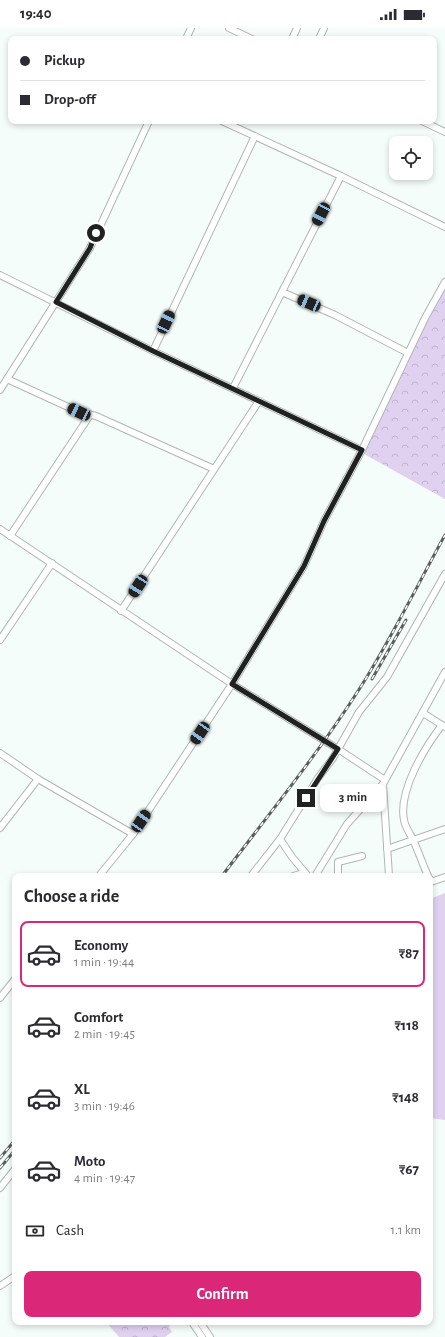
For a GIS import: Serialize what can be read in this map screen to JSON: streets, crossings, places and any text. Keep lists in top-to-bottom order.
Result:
{
  "page": {
    "status": "19:40",
    "banner": ["Pickup", "Drop-off"],
    "bubble": "3 min",
    "heading": "Choose a ride",
    "list": [
      {
        "name": "Economy",
        "note": "1 min · 19:44",
        "value": "₹87"
      },
      {
        "name": "Comfort",
        "note": "2 min · 19:45",
        "value": "₹118"
      },
      {
        "name": "XL",
        "note": "3 min · 19:46",
        "value": "₹148"
      },
      {
        "name": "Moto",
        "note": "4 min · 19:47",
        "value": "₹67"
      }
    ],
    "pay": ["Cash", "1.1 km"],
    "buttons": "Confirm"
  }
}
